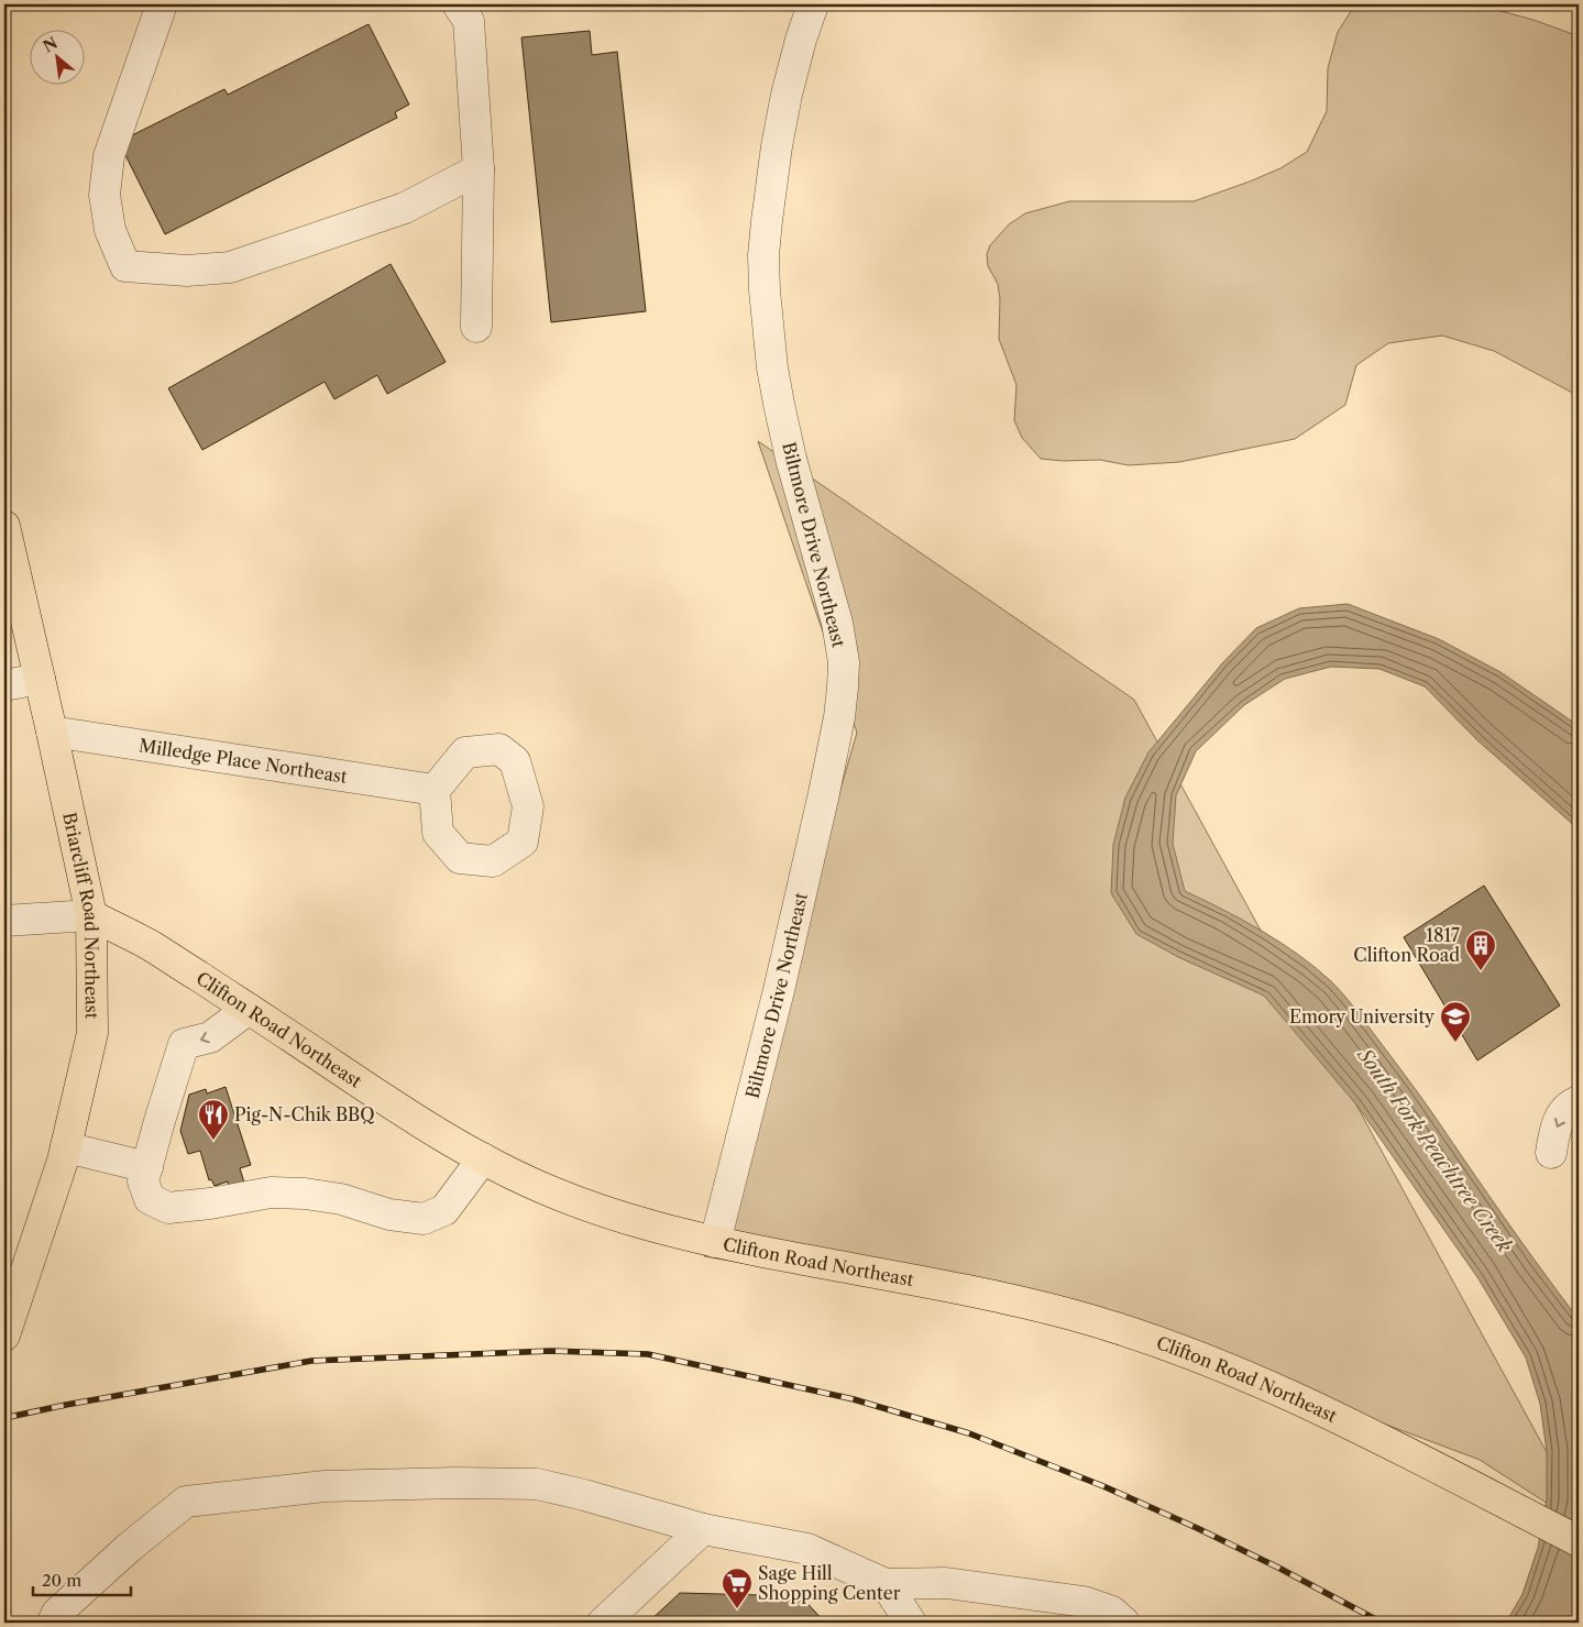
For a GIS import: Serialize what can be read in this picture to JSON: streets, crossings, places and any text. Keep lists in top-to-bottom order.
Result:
{
  "streets": {
    "main road": ["Briarcliff Road Northeast", "Clifton Road Northeast"],
    "street": ["Biltmore Drive Northeast", "Milledge Place Northeast"]
  },
  "crossings": [
    ["Biltmore Drive Northeast", "Clifton Road Northeast"],
    ["Milledge Place Northeast", "Briarcliff Road Northeast"],
    ["Briarcliff Road Northeast", "Clifton Road Northeast"]
  ],
  "water": ["South Fork Peachtree Creek"],
  "places": {
    "building": ["1817 Clifton Road"],
    "school or university": ["Emory University"],
    "restaurant": ["Pig-N-Chik BBQ"],
    "supermarket": ["Sage Hill Shopping Center"]
  },
  "scale_bar": "20 m",
  "north": "top left"
}
